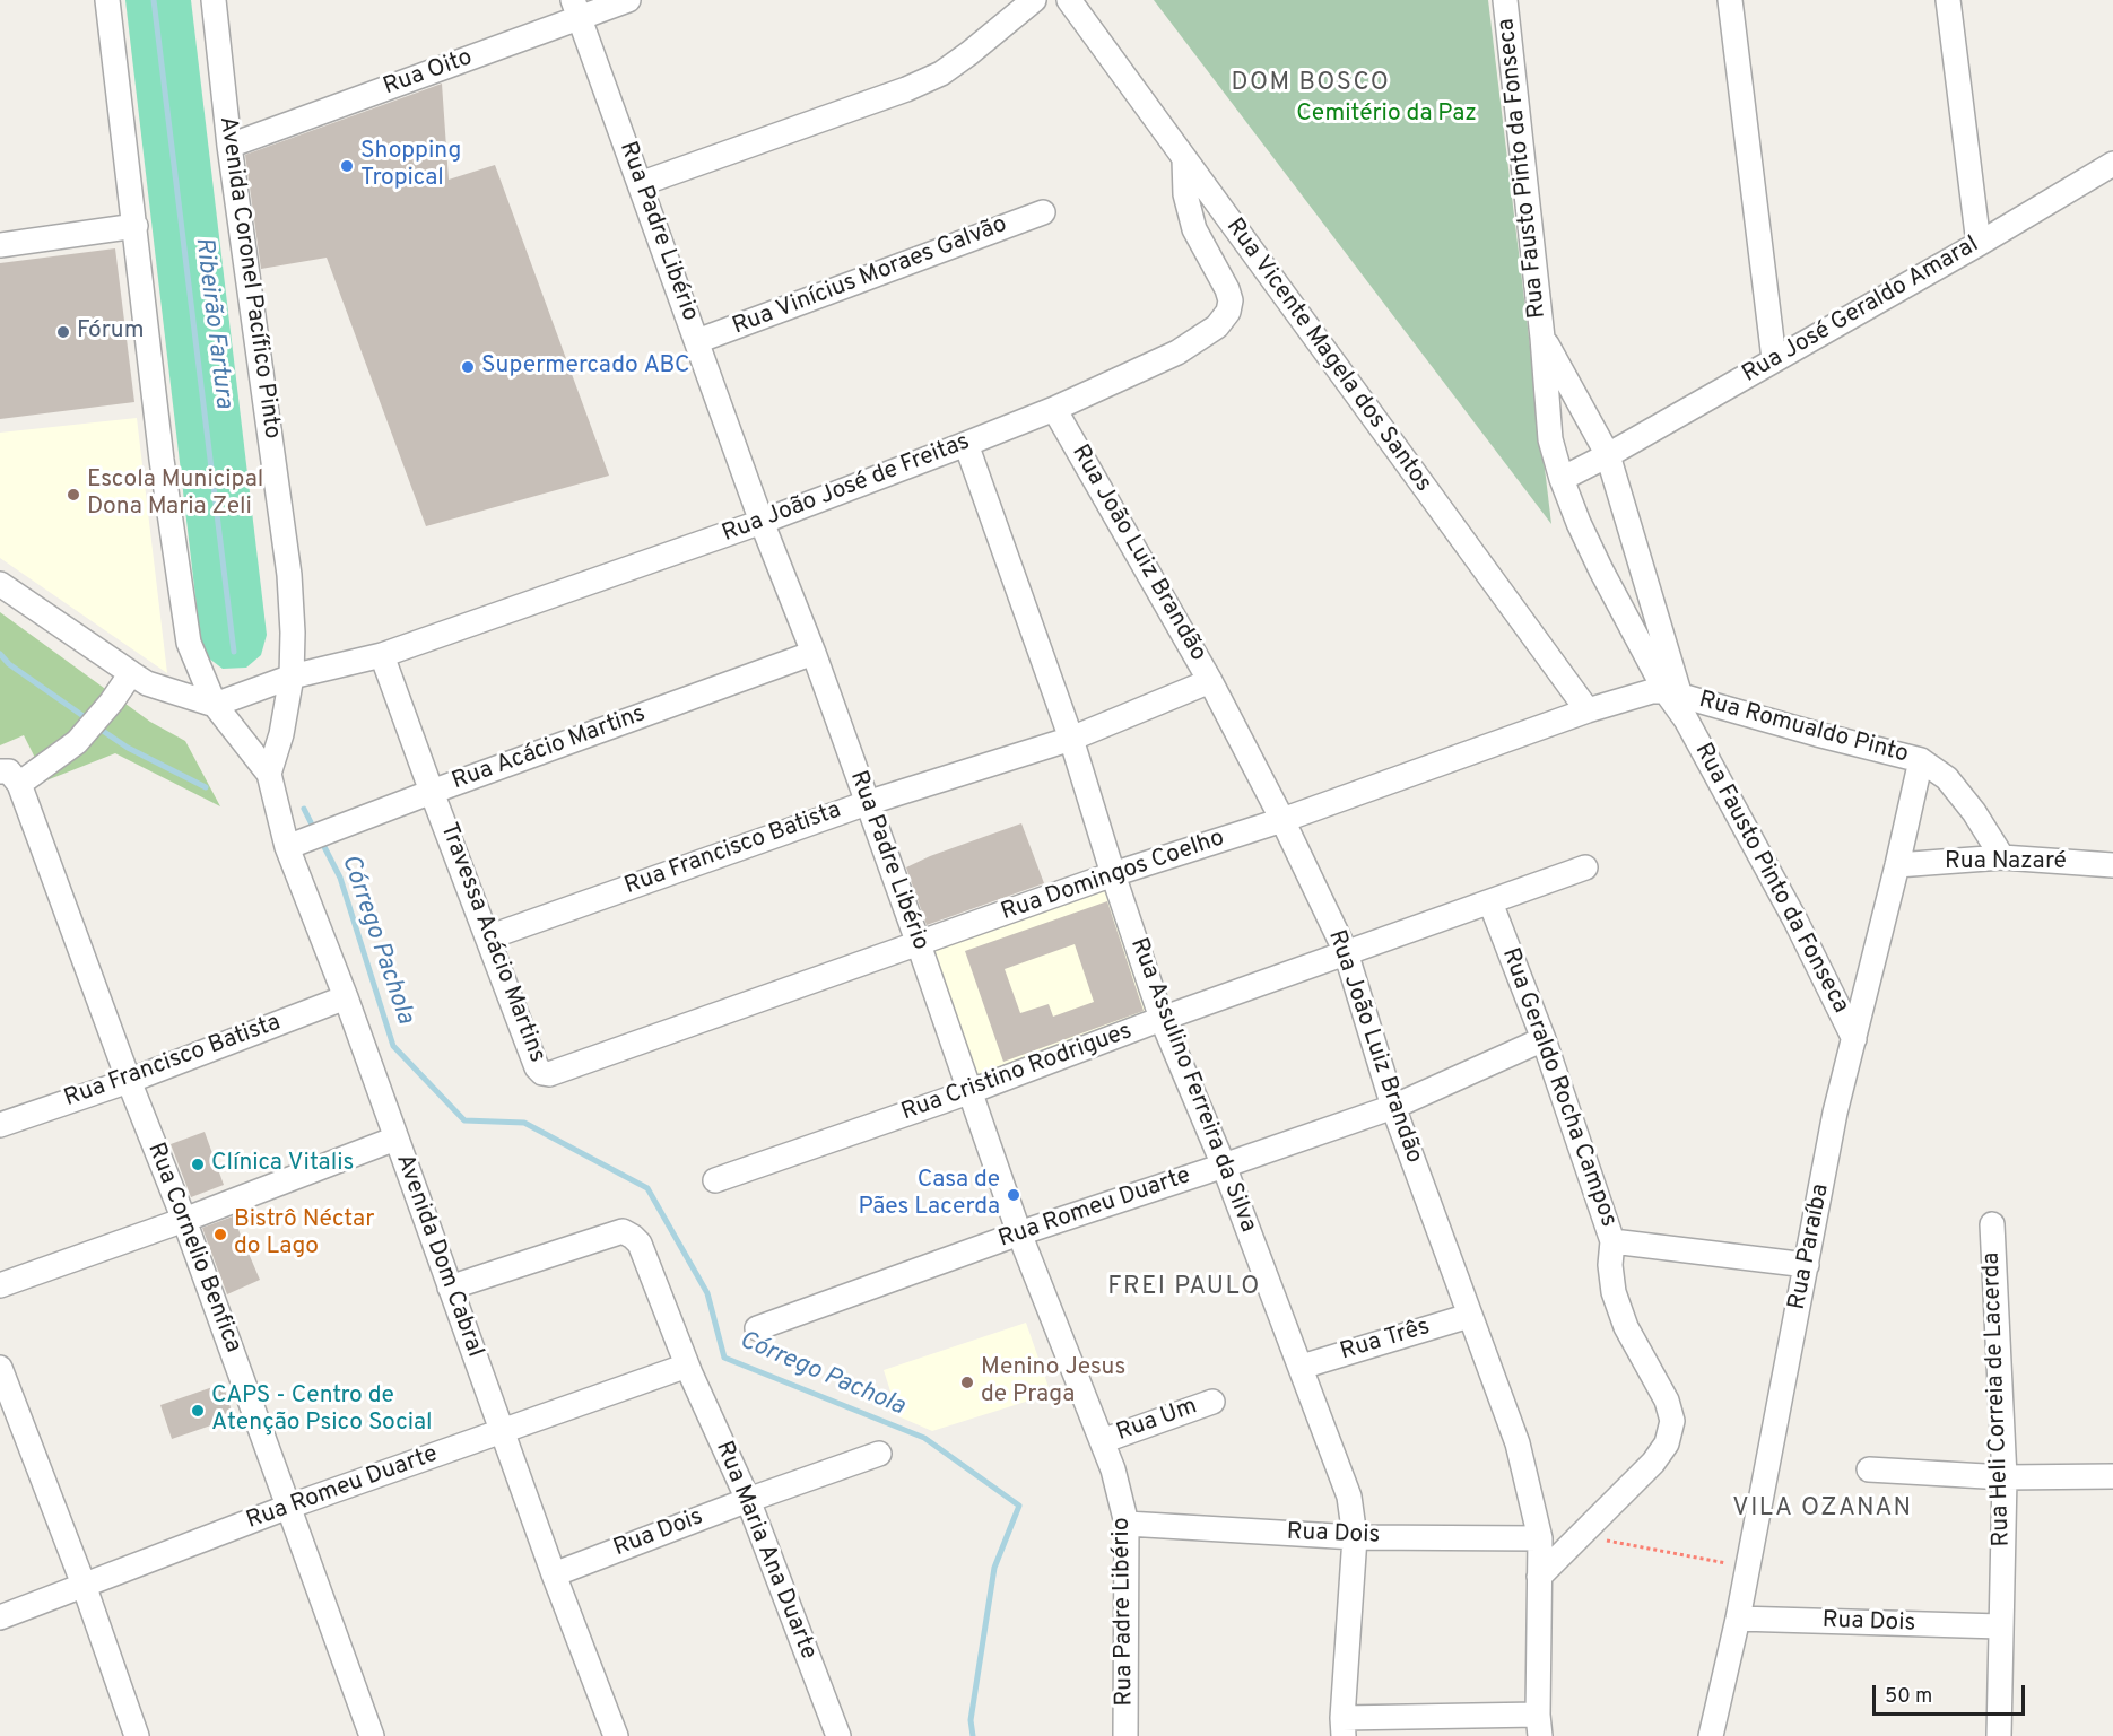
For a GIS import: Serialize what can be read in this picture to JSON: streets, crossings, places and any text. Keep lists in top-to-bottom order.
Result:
{
  "streets": {
    "street": [
      "Rua Oito",
      "Rua Fausto Pinto da Fonseca",
      "Rua Padre Libério",
      "Rua Vinícius Moraes Galvão",
      "Avenida Coronel Pacífico Pinto",
      "Rua José Geraldo Amaral",
      "Rua Vicente Magela dos Santos",
      "Rua João José de Freitas",
      "Rua João Luiz Brandão",
      "Rua Romualdo Pinto",
      "Rua Acácio Martins",
      "Rua Francisco Batista",
      "Rua Nazaré",
      "Rua Domingos Coelho",
      "Travessa Acácio Martins",
      "Rua Cristino Rodrigues",
      "Rua Assulino Ferreira da Silva",
      "Rua Geraldo Rocha Campos",
      "Rua Romeu Duarte",
      "Rua Paraíba",
      "Rua Cornelio Benfica",
      "Avenida Dom Cabral",
      "Rua Três",
      "Rua Heli Correia de Lacerda",
      "Rua Um",
      "Rua Dois",
      "Rua Maria Ana Duarte"
    ]
  },
  "crossings": [
    ["Rua Oito", "Rua Padre Libério"],
    ["Rua Oito", "Avenida Coronel Pacífico Pinto"],
    ["Rua Fausto Pinto da Fonseca", "Rua José Geraldo Amaral"],
    ["Rua Fausto Pinto da Fonseca", "Rua Romualdo Pinto"],
    ["Rua Fausto Pinto da Fonseca", "Rua Domingos Coelho"],
    ["Rua Fausto Pinto da Fonseca", "Rua Paraíba"],
    ["Rua Padre Libério", "Rua Vinícius Moraes Galvão"],
    ["Rua Padre Libério", "Rua João José de Freitas"],
    ["Rua Padre Libério", "Rua Acácio Martins"],
    ["Rua Padre Libério", "Rua Francisco Batista"],
    ["Rua Padre Libério", "Rua Domingos Coelho"],
    ["Rua Padre Libério", "Rua Cristino Rodrigues"],
    ["Rua Padre Libério", "Rua Romeu Duarte"],
    ["Rua Padre Libério", "Rua Um"],
    ["Rua Padre Libério", "Rua Dois"],
    ["Avenida Coronel Pacífico Pinto", "Rua João José de Freitas"],
    ["Avenida Coronel Pacífico Pinto", "Avenida Dom Cabral"],
    ["Rua Vicente Magela dos Santos", "Rua João José de Freitas"],
    ["Rua Vicente Magela dos Santos", "Rua Domingos Coelho"],
    ["Rua João José de Freitas", "Rua João Luiz Brandão"],
    ["Rua João José de Freitas", "Travessa Acácio Martins"],
    ["Rua João José de Freitas", "Rua Assulino Ferreira da Silva"],
    ["Rua João Luiz Brandão", "Rua Francisco Batista"],
    ["Rua João Luiz Brandão", "Rua Domingos Coelho"],
    ["Rua João Luiz Brandão", "Rua Cristino Rodrigues"],
    ["Rua João Luiz Brandão", "Rua Geraldo Rocha Campos"],
    ["Rua João Luiz Brandão", "Rua Romeu Duarte"],
    ["Rua João Luiz Brandão", "Rua Três"],
    ["Rua João Luiz Brandão", "Rua Dois"],
    ["Rua Romualdo Pinto", "Rua Nazaré"],
    ["Rua Romualdo Pinto", "Rua Domingos Coelho"],
    ["Rua Romualdo Pinto", "Rua Paraíba"],
    ["Rua Acácio Martins", "Travessa Acácio Martins"],
    ["Rua Acácio Martins", "Avenida Dom Cabral"],
    ["Rua Francisco Batista", "Travessa Acácio Martins"],
    ["Rua Francisco Batista", "Rua Assulino Ferreira da Silva"],
    ["Rua Francisco Batista", "Rua Cornelio Benfica"],
    ["Rua Francisco Batista", "Avenida Dom Cabral"],
    ["Rua Nazaré", "Rua Paraíba"],
    ["Rua Domingos Coelho", "Travessa Acácio Martins"],
    ["Rua Domingos Coelho", "Rua Assulino Ferreira da Silva"],
    ["Rua Cristino Rodrigues", "Rua Assulino Ferreira da Silva"],
    ["Rua Cristino Rodrigues", "Rua Geraldo Rocha Campos"],
    ["Rua Assulino Ferreira da Silva", "Rua Romeu Duarte"],
    ["Rua Assulino Ferreira da Silva", "Rua Três"],
    ["Rua Assulino Ferreira da Silva", "Rua Dois"],
    ["Rua Geraldo Rocha Campos", "Rua Romeu Duarte"],
    ["Rua Romeu Duarte", "Rua Cornelio Benfica"],
    ["Rua Romeu Duarte", "Avenida Dom Cabral"],
    ["Rua Romeu Duarte", "Rua Maria Ana Duarte"],
    ["Rua Paraíba", "Rua Dois"],
    ["Avenida Dom Cabral", "Rua Dois"],
    ["Avenida Dom Cabral", "Rua Maria Ana Duarte"],
    ["Rua Heli Correia de Lacerda", "Rua Dois"],
    ["Rua Dois", "Rua Maria Ana Duarte"]
  ],
  "districts": ["DOM BOSCO", "FREI PAULO", "VILA OZANAN"],
  "water": ["Ribeirão Fartura", "Córrego Pachola"],
  "parks": ["Cemitério da Paz"],
  "places": [
    "Shopping Tropical",
    "Fórum",
    "Supermercado ABC",
    "Escola Municipal Dona Maria Zeli",
    "Clínica Vitalis",
    "Casa de Pães Lacerda",
    "Bistrô Néctar do Lago",
    "Menino Jesus de Praga",
    "CAPS - Centro de Atenção Psico Social"
  ],
  "scale_bar": "50 m"
}
